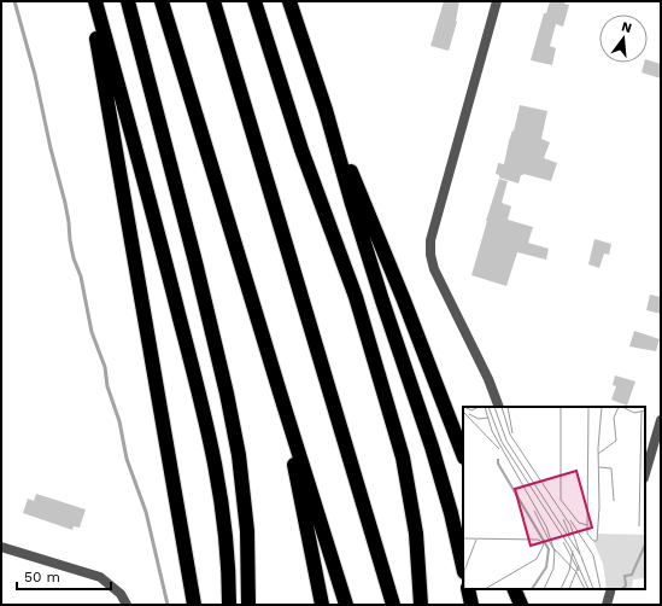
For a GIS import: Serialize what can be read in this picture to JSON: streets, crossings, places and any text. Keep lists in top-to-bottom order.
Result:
{
  "scale_bar": "50 m",
  "north": "top"
}
